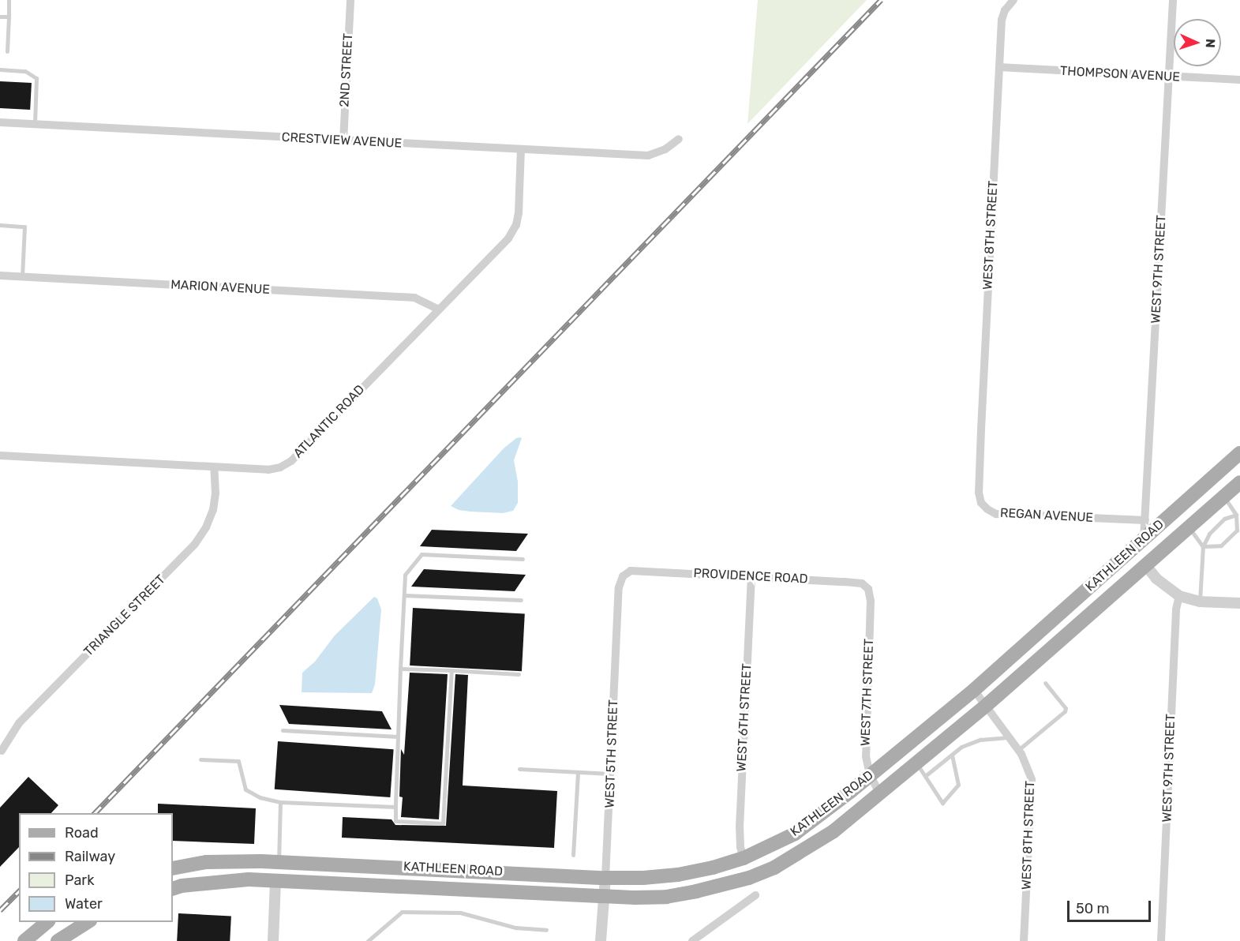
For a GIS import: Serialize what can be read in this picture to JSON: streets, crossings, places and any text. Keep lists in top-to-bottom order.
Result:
{
  "streets": {
    "main road": ["KATHLEEN ROAD"],
    "street": [
      "2ND STREET",
      "THOMPSON AVENUE",
      "CRESTVIEW AVENUE",
      "WEST 8TH STREET",
      "WEST 9TH STREET",
      "MARION AVENUE",
      "ATLANTIC ROAD",
      "REGAN AVENUE",
      "PROVIDENCE ROAD",
      "TRIANGLE STREET",
      "WEST 7TH STREET",
      "WEST 6TH STREET",
      "WEST 5TH STREET"
    ]
  },
  "crossings": [
    ["2ND STREET", "CRESTVIEW AVENUE"],
    ["THOMPSON AVENUE", "WEST 8TH STREET"],
    ["THOMPSON AVENUE", "WEST 9TH STREET"],
    ["CRESTVIEW AVENUE", "ATLANTIC ROAD"],
    ["WEST 8TH STREET", "REGAN AVENUE"],
    ["WEST 8TH STREET", "KATHLEEN ROAD"],
    ["WEST 9TH STREET", "REGAN AVENUE"],
    ["WEST 9TH STREET", "KATHLEEN ROAD"],
    ["MARION AVENUE", "ATLANTIC ROAD"],
    ["ATLANTIC ROAD", "TRIANGLE STREET"],
    ["KATHLEEN ROAD", "WEST 7TH STREET"],
    ["KATHLEEN ROAD", "WEST 6TH STREET"],
    ["KATHLEEN ROAD", "WEST 5TH STREET"],
    ["PROVIDENCE ROAD", "WEST 7TH STREET"],
    ["PROVIDENCE ROAD", "WEST 6TH STREET"],
    ["PROVIDENCE ROAD", "WEST 5TH STREET"]
  ],
  "legend": [
    "Road",
    "Railway",
    "Park",
    "Water"
  ],
  "scale_bar": "50 m",
  "north": "right"
}
